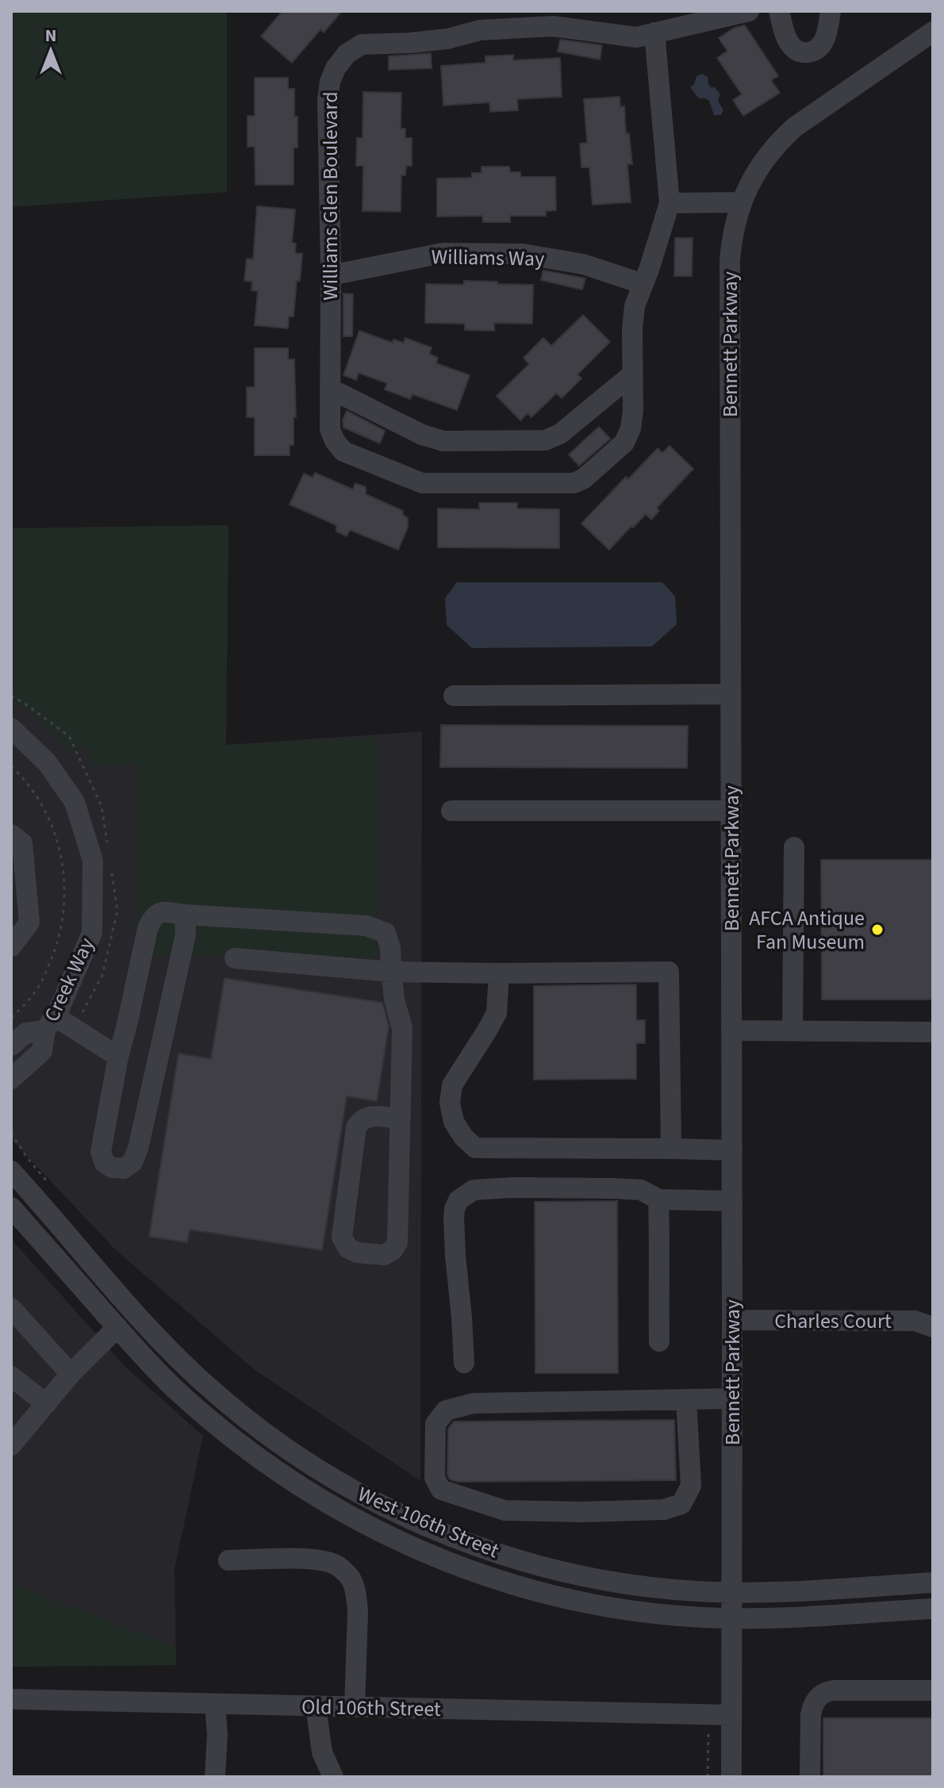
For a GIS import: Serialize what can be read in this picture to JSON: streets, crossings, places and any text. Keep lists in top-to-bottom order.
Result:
{
  "streets": {
    "street": [
      "Williams Glen Boulevard",
      "Williams Way",
      "Bennett Parkway",
      "Creek Way",
      "Charles Court",
      "West 106th Street",
      "Old 106th Street"
    ]
  },
  "crossings": [
    ["Williams Glen Boulevard", "Williams Way"],
    ["Bennett Parkway", "Charles Court"],
    ["Bennett Parkway", "West 106th Street"],
    ["Bennett Parkway", "Old 106th Street"]
  ],
  "places": ["AFCA Antique Fan Museum"],
  "north": "top"
}
